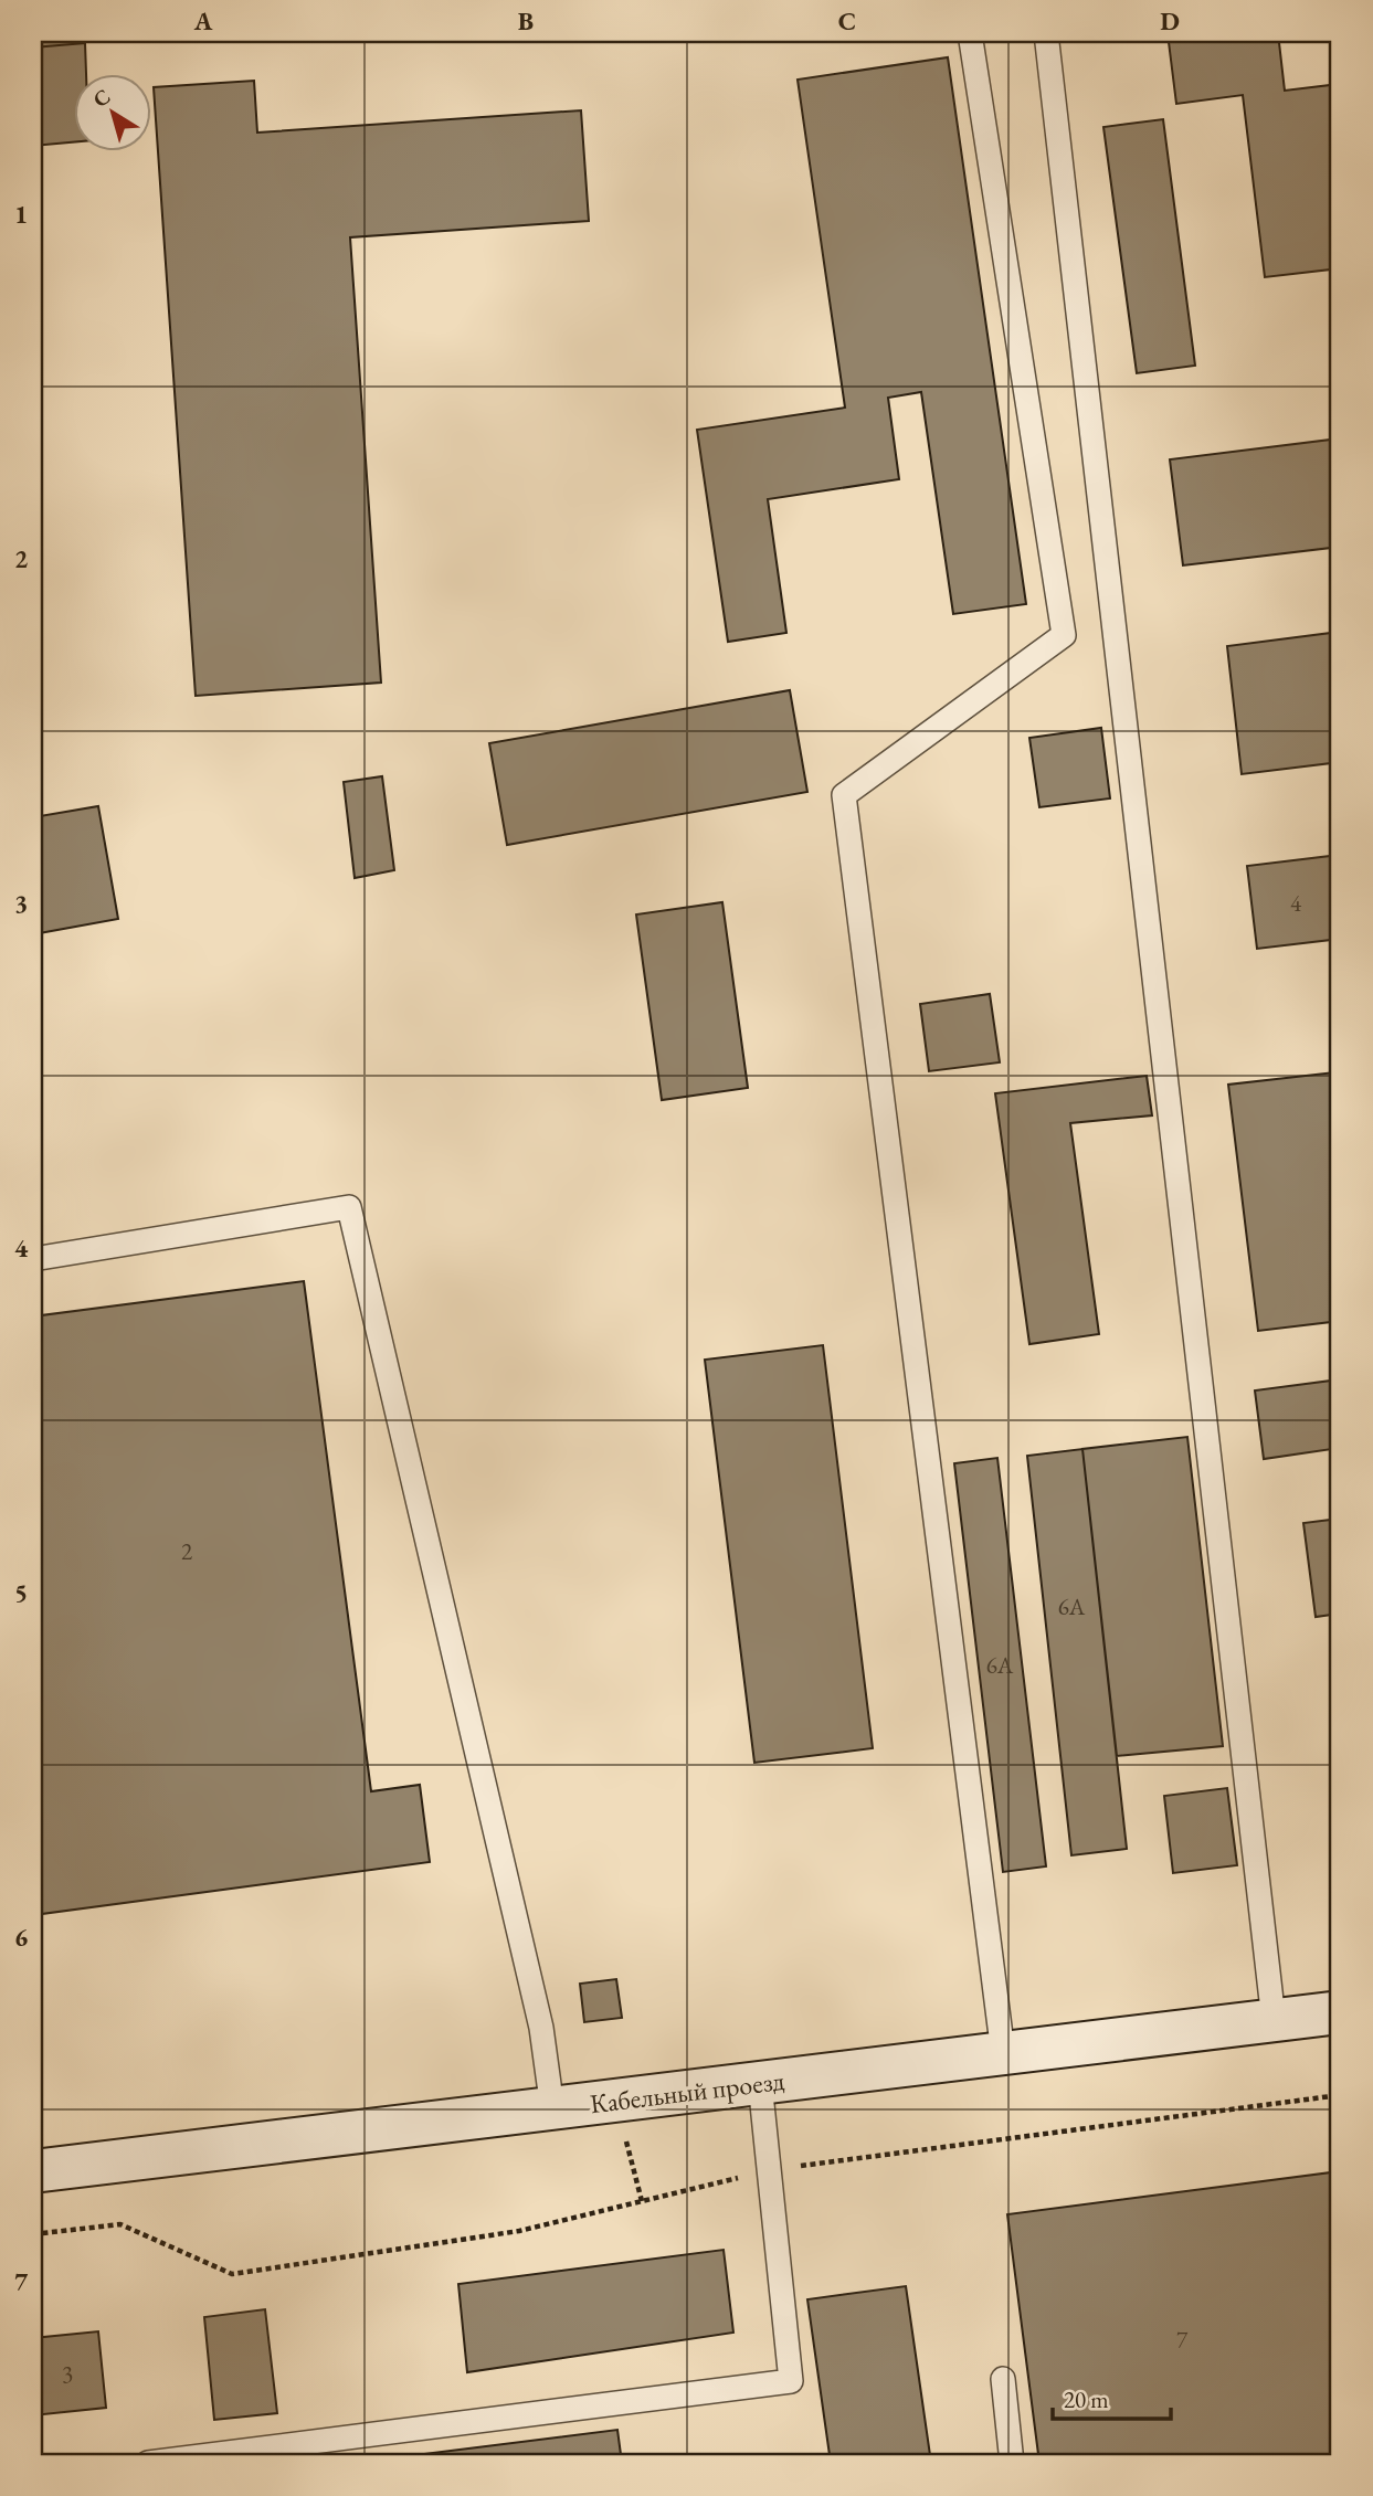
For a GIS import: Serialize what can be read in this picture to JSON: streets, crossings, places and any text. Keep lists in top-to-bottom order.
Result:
{
  "streets": {
    "street": ["Кабельный проезд"]
  },
  "house_numbers": [
    "4",
    "2",
    "6А",
    "6А",
    "7",
    "3"
  ],
  "scale_bar": "20 m",
  "north": "top left",
  "grid": {
    "columns": [
      "A",
      "B",
      "C",
      "D"
    ],
    "rows": [
      "1",
      "2",
      "3",
      "4",
      "5",
      "6",
      "7"
    ]
  }
}
